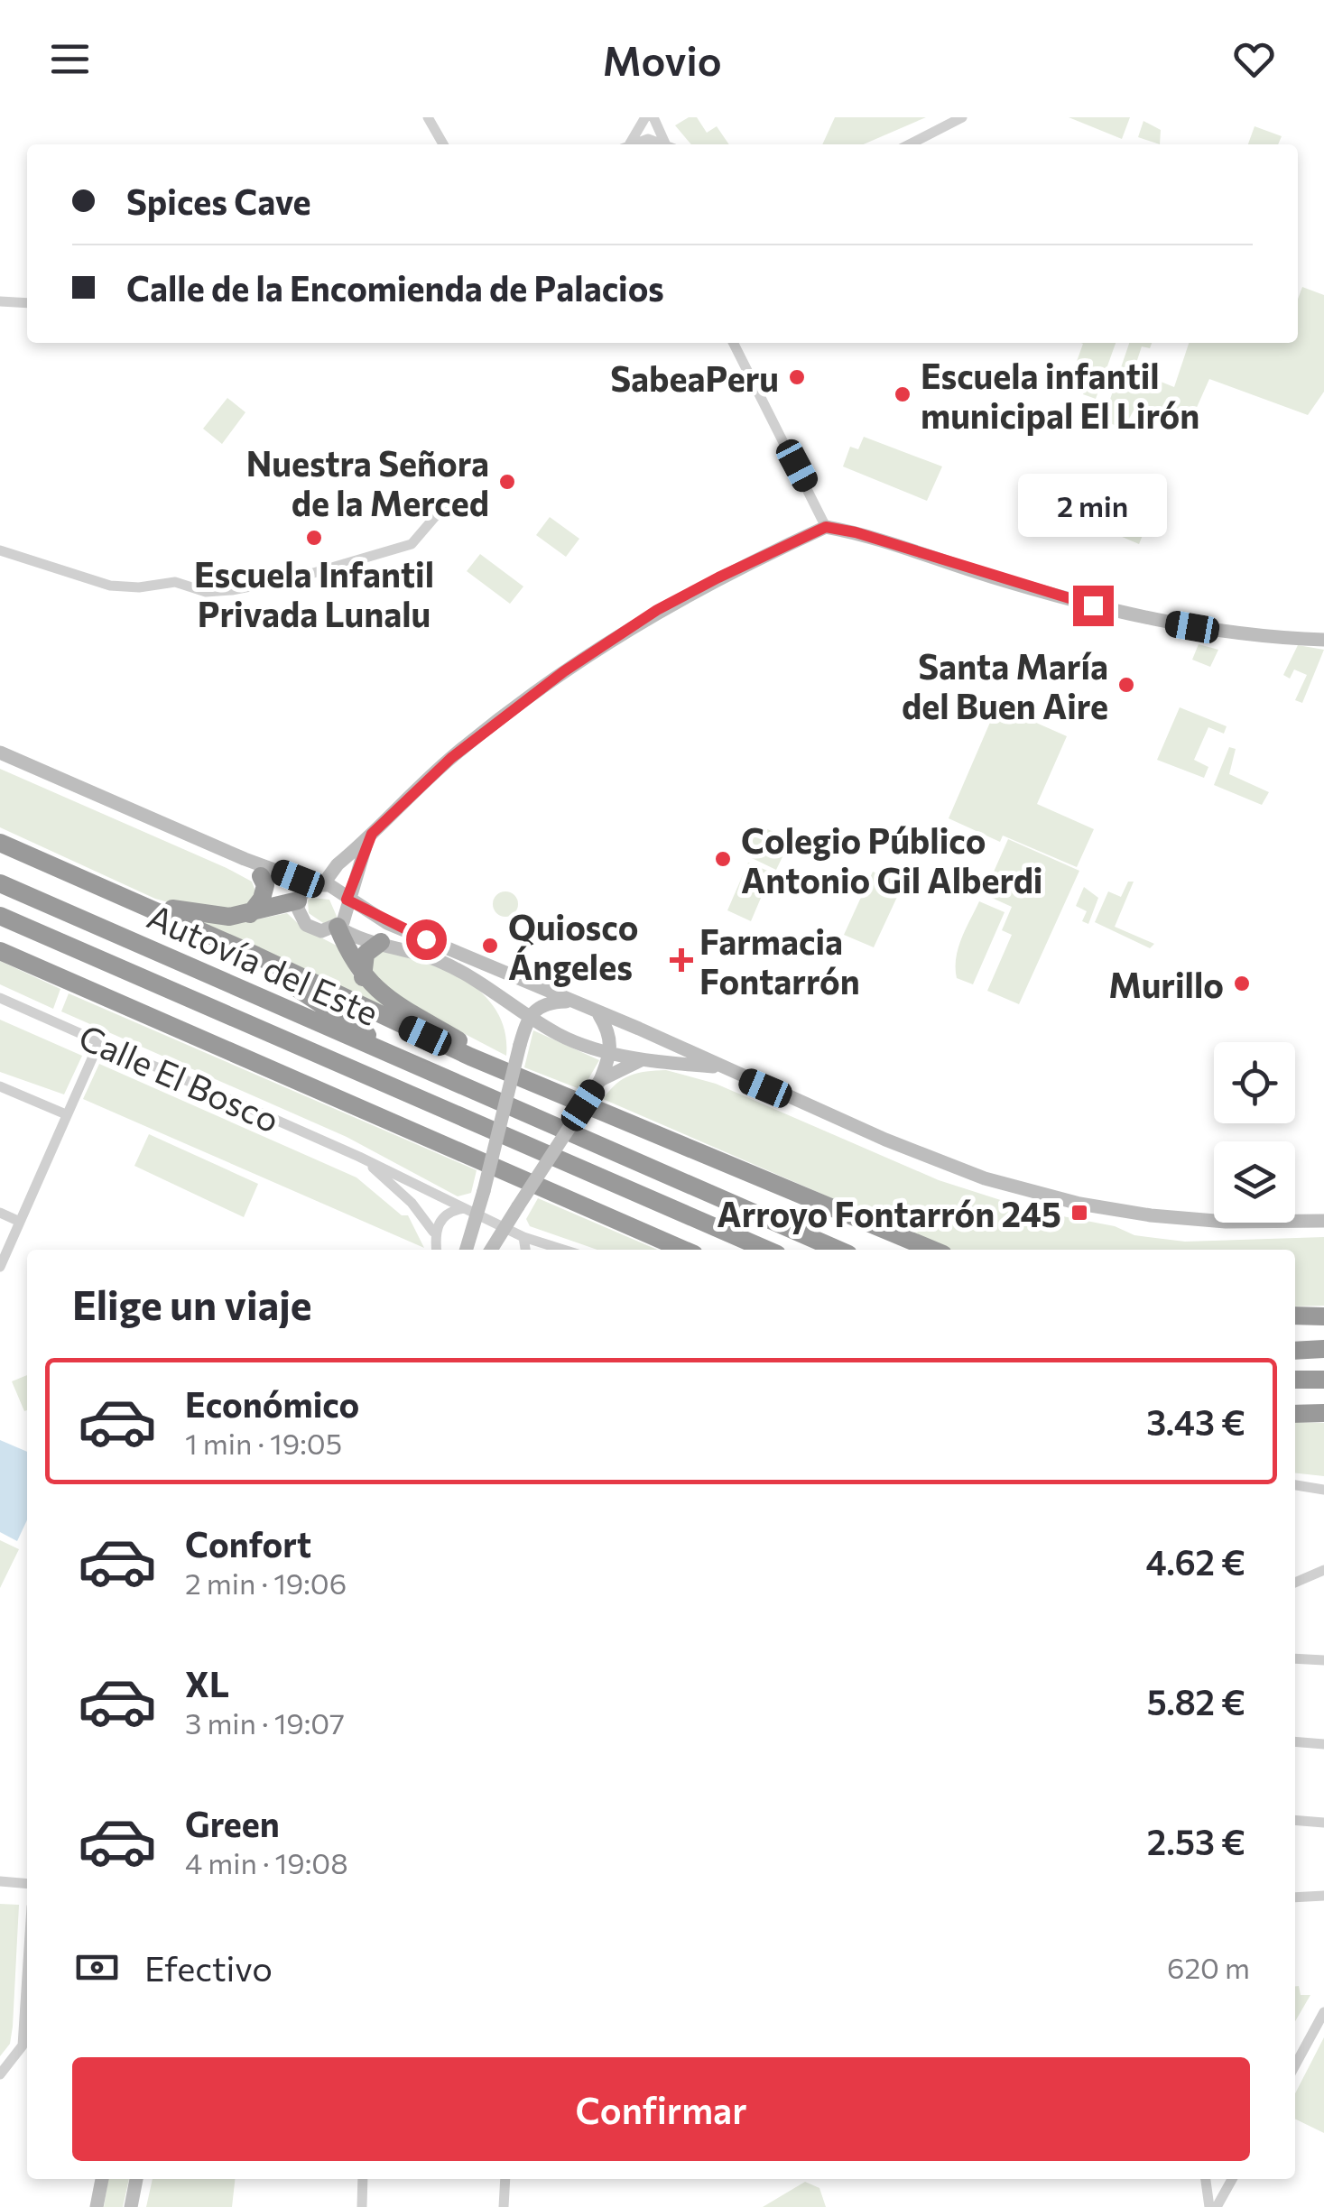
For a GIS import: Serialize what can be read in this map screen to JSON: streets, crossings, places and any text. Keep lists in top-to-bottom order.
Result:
{
  "streets": {
    "highway": ["Autovía del Este"],
    "street": ["Calle El Bosco"]
  },
  "places": {
    "other": [
      "SabeaPeru",
      "Escuela infantil municipal El Lirón",
      "Nuestra Señora de la Merced",
      "Escuela Infantil Privada Lunalu",
      "Santa María del Buen Aire",
      "Colegio Público Antonio Gil Alberdi",
      "Quiosco Ángeles",
      "Murillo"
    ],
    "health": ["Farmacia Fontarrón"],
    "transit": ["Arroyo Fontarrón 245"]
  },
  "page": {
    "header": "Movio",
    "banner": ["Spices Cave", "Calle de la Encomienda de Palacios"],
    "bubble": "2 min",
    "heading": "Elige un viaje",
    "list": [
      {
        "name": "Económico",
        "note": "1 min · 19:05",
        "value": "3.43 €"
      },
      {
        "name": "Confort",
        "note": "2 min · 19:06",
        "value": "4.62 €"
      },
      {
        "name": "XL",
        "note": "3 min · 19:07",
        "value": "5.82 €"
      },
      {
        "name": "Green",
        "note": "4 min · 19:08",
        "value": "2.53 €"
      }
    ],
    "pay": ["Efectivo", "620 m"],
    "buttons": "Confirmar"
  }
}
